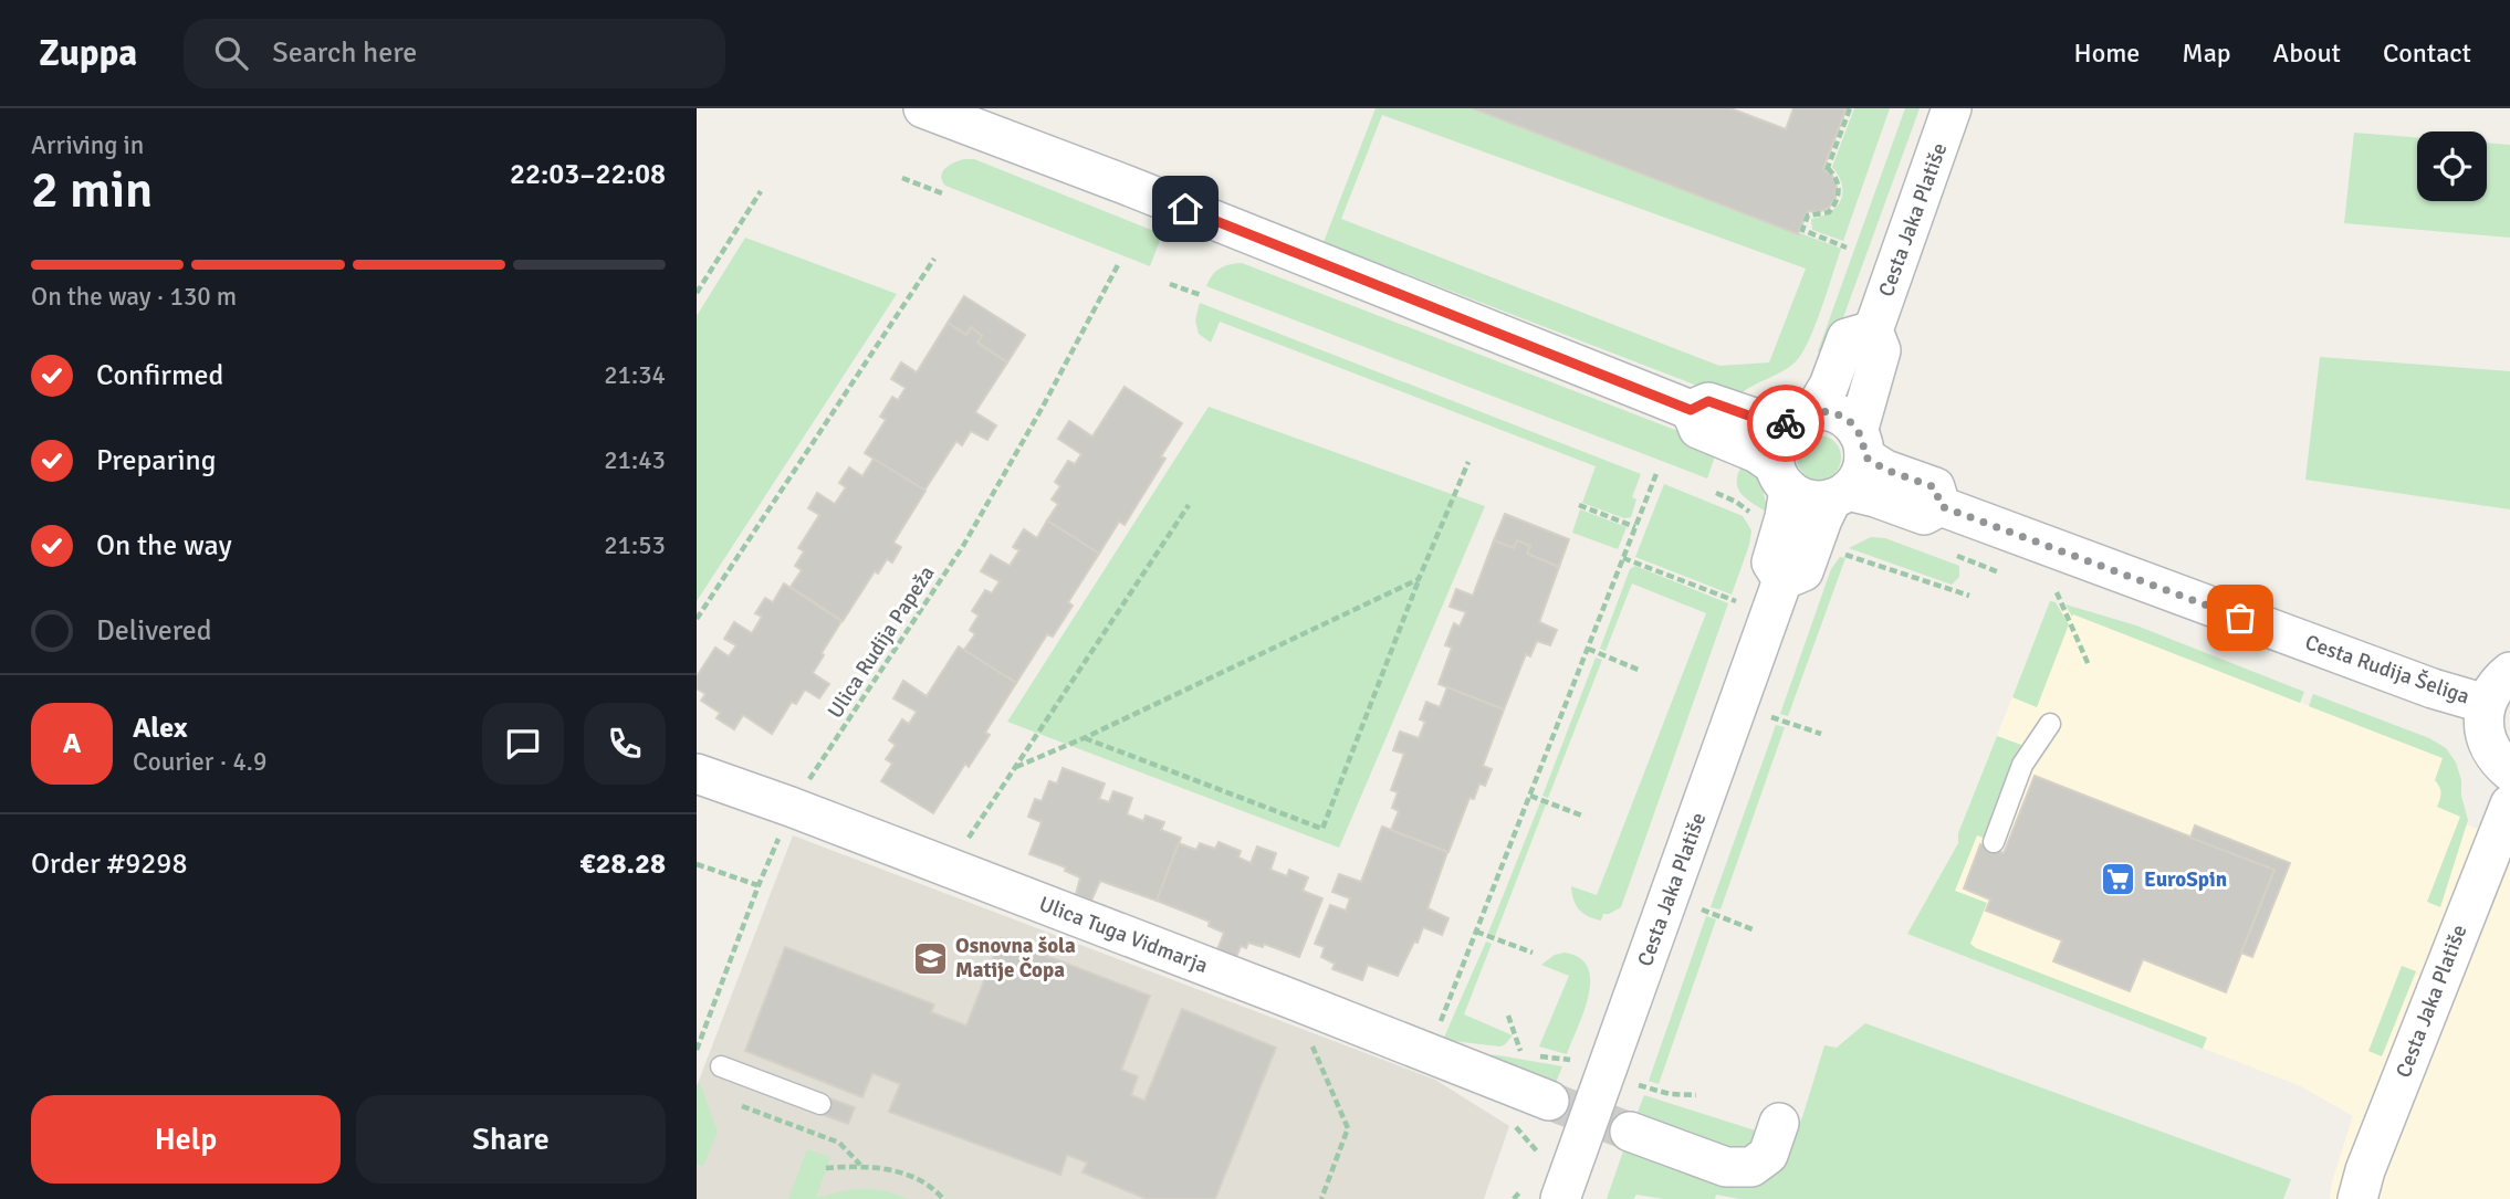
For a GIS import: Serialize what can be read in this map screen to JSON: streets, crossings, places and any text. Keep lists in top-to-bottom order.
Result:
{
  "streets": {
    "street": ["Cesta Jaka Platiše", "Cesta Rudija Šeliga", "Ulica Tuga Vidmarja"],
    "path": ["Ulica Rudija Papeža"]
  },
  "crossings": [
    ["Cesta Jaka Platiše", "Cesta Rudija Šeliga"],
    ["Ulica Rudija Papeža", "Ulica Tuga Vidmarja"]
  ],
  "places": {
    "supermarket": ["EuroSpin"],
    "school or university": ["Osnovna šola Matije Čopa"]
  },
  "page": {
    "header": "Zuppa",
    "search": "Search here",
    "nav": [
      "Home",
      "Map",
      "About",
      "Contact"
    ],
    "heading": ["2 min", "Arriving in", "22:03–22:08"],
    "panel": [
      "Alex",
      "Courier · 4.9",
      "Order #9298",
      "€28.28"
    ],
    "bar": "On the way · 130 m",
    "list": [
      ["Confirmed", "21:34"],
      ["Preparing", "21:43"],
      ["On the way", "21:53"],
      "Delivered"
    ],
    "round": "A",
    "buttons": ["Help", "Share"]
  }
}
